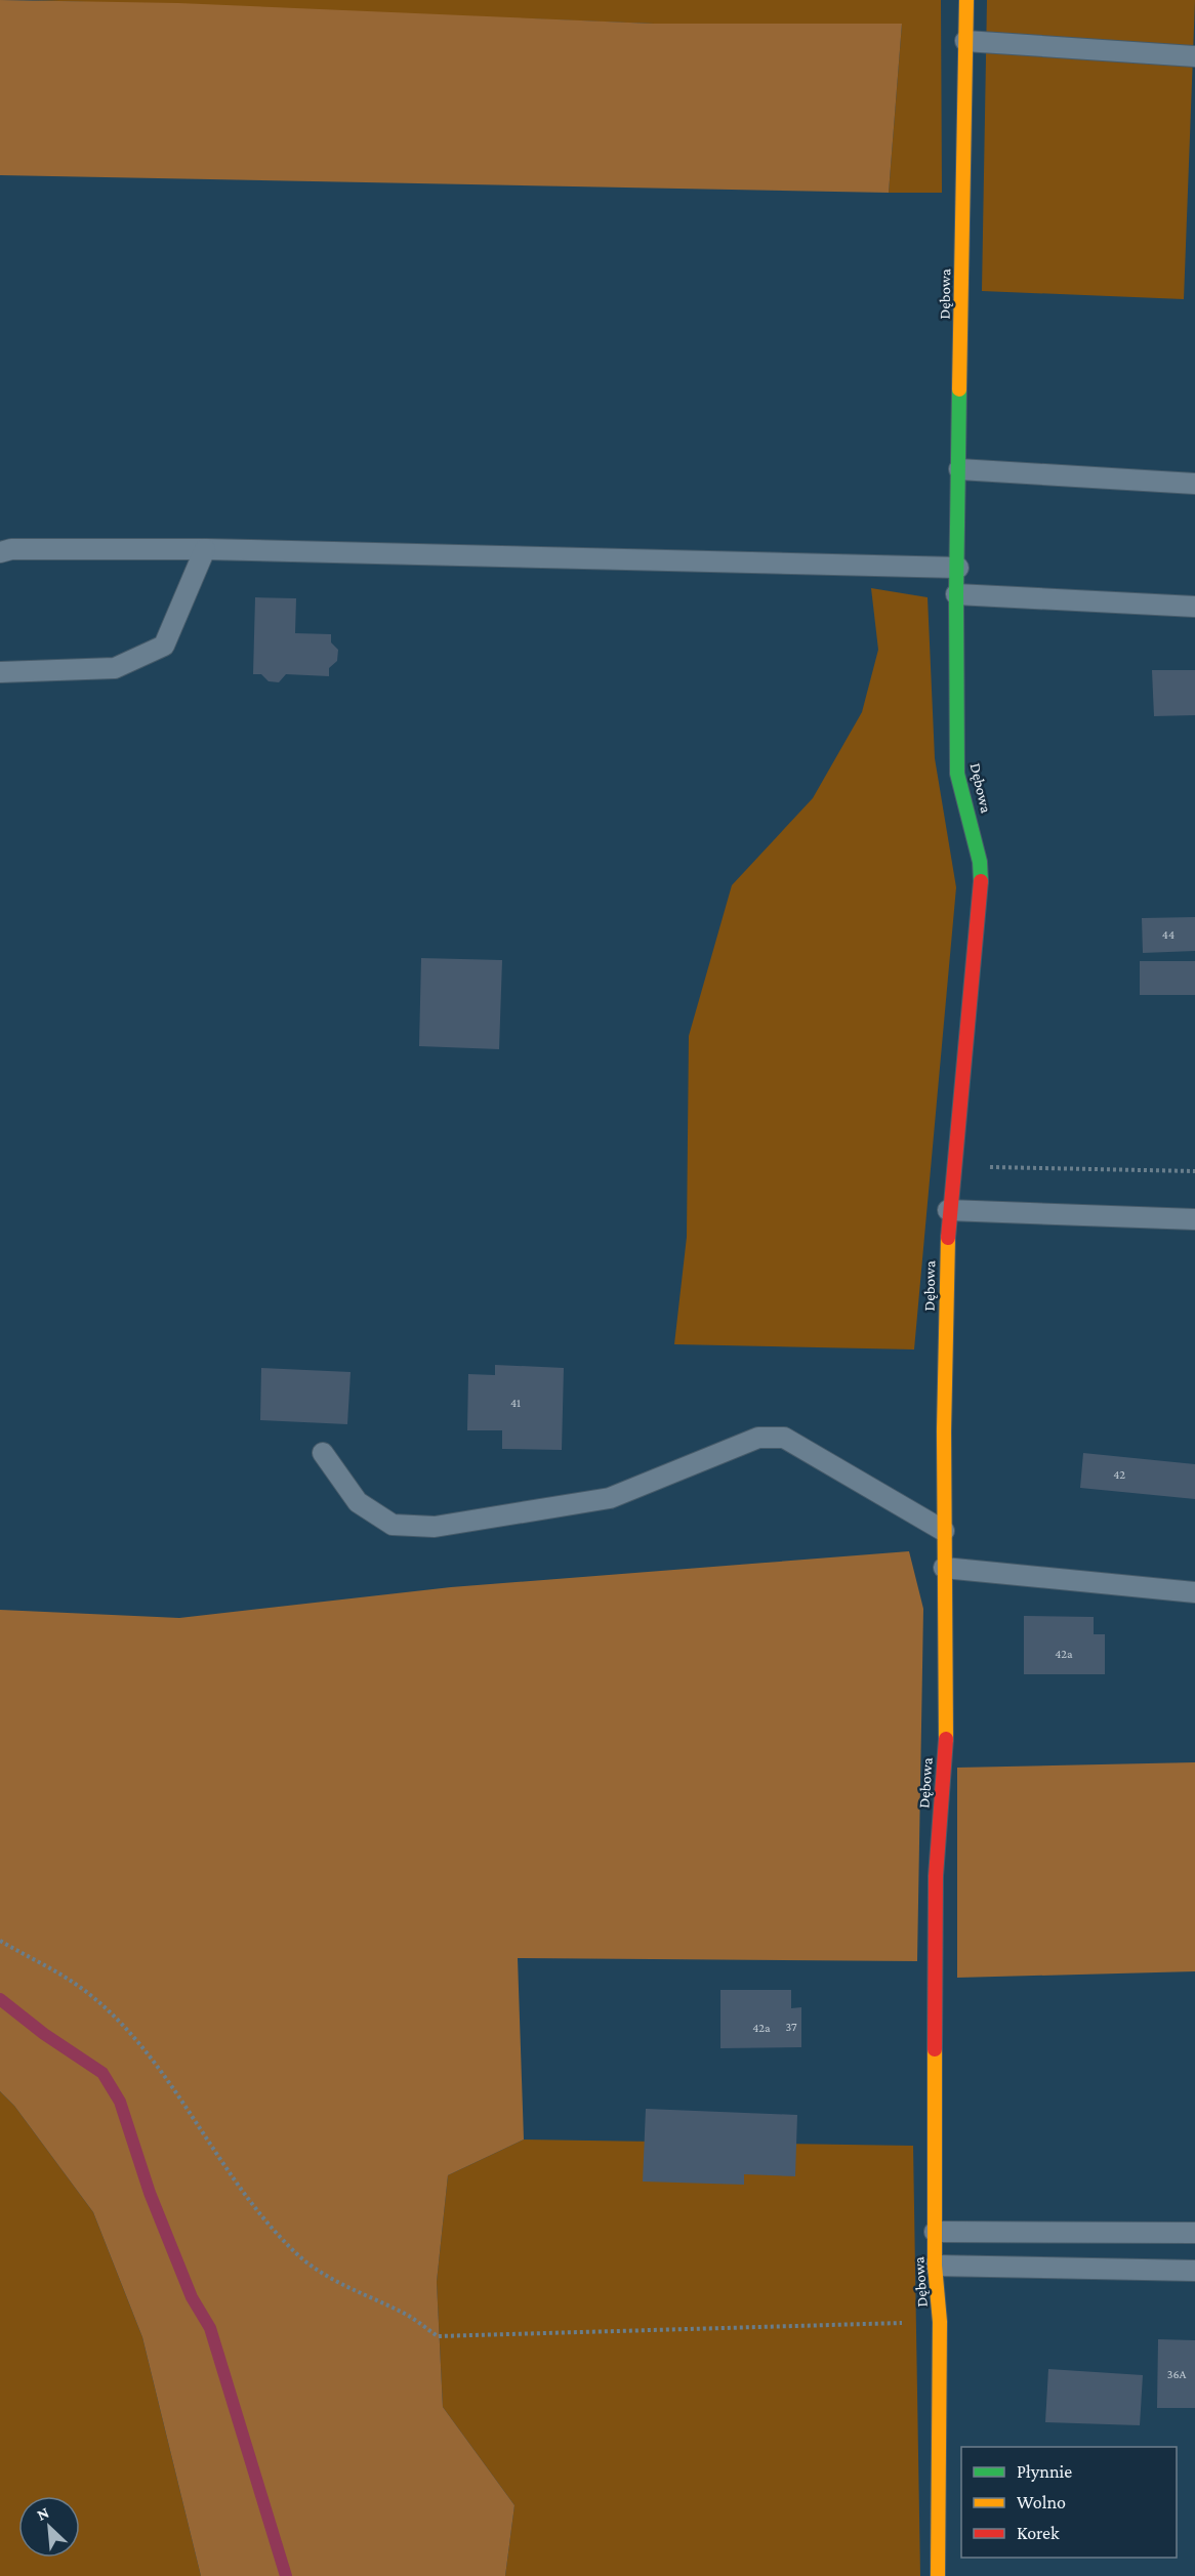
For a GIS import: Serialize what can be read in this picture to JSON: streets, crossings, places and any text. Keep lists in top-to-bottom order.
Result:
{
  "streets": {
    "street": ["Dębowa"]
  },
  "house_numbers": [
    "44",
    "41",
    "42",
    "42a",
    "37",
    "42a",
    "36A"
  ],
  "legend": ["Płynnie", "Wolno", "Korek"],
  "north": "top left"
}
